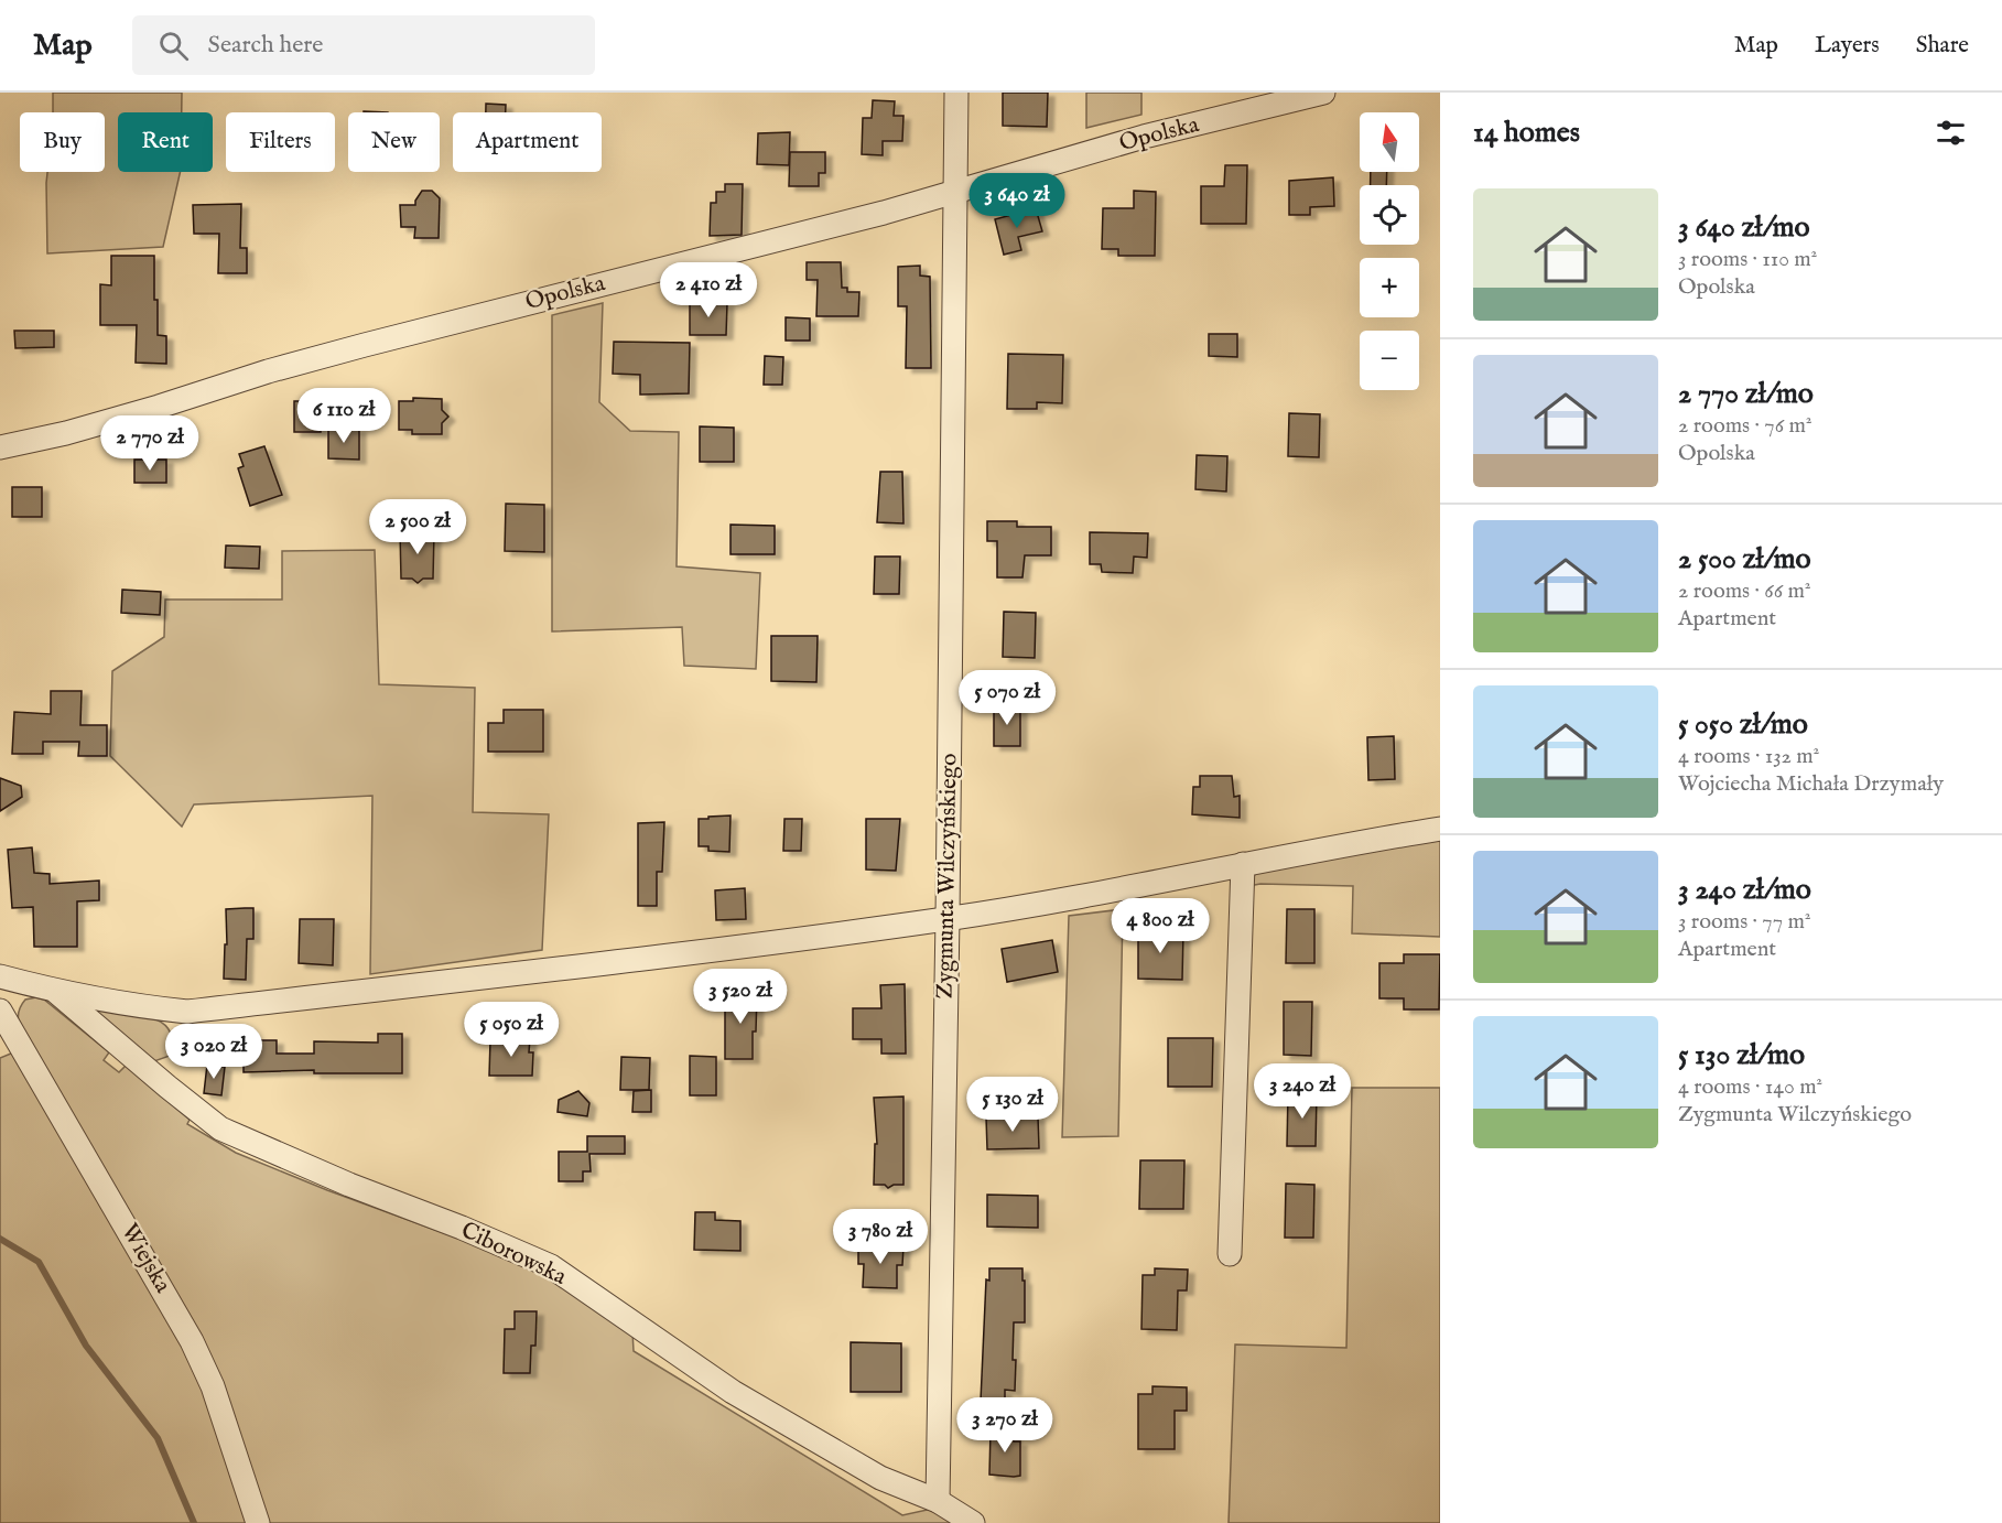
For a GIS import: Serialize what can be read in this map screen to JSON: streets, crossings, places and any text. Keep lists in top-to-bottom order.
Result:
{
  "streets": {
    "street": [
      "Opolska",
      "Zygmunta Wilczyńskiego",
      "Ciborowska",
      "Wiejska"
    ]
  },
  "crossings": [
    ["Opolska", "Zygmunta Wilczyńskiego"],
    ["Zygmunta Wilczyńskiego", "Ciborowska"]
  ],
  "north": "top",
  "page": {
    "header": "Map",
    "search": "Search here",
    "nav": ["Map", "Layers", "Share"],
    "heading": "14 homes",
    "map_buttons": ["+", "−"],
    "chip": [
      "Buy",
      "Rent",
      "Filters",
      "New",
      "Apartment"
    ],
    "list": [
      {
        "name": "3 640 zł/mo",
        "note": "3 rooms · 110 m² · Opolska"
      },
      {
        "name": "2 770 zł/mo",
        "note": "2 rooms · 76 m² · Opolska"
      },
      {
        "name": "2 500 zł/mo",
        "note": "2 rooms · 66 m² · Apartment"
      },
      {
        "name": "5 050 zł/mo",
        "note": "4 rooms · 132 m² · Wojciecha Michała Drzymały"
      },
      {
        "name": "3 240 zł/mo",
        "note": "3 rooms · 77 m² · Apartment"
      },
      {
        "name": "5 130 zł/mo",
        "note": "4 rooms · 140 m² · Zygmunta Wilczyńskiego"
      }
    ],
    "price": [
      "3 640 zł",
      "2 410 zł",
      "6 110 zł",
      "2 770 zł",
      "2 500 zł",
      "5 070 zł",
      "4 800 zł",
      "3 520 zł",
      "5 050 zł",
      "3 020 zł",
      "3 240 zł",
      "5 130 zł",
      "3 780 zł",
      "3 270 zł"
    ]
  }
}
